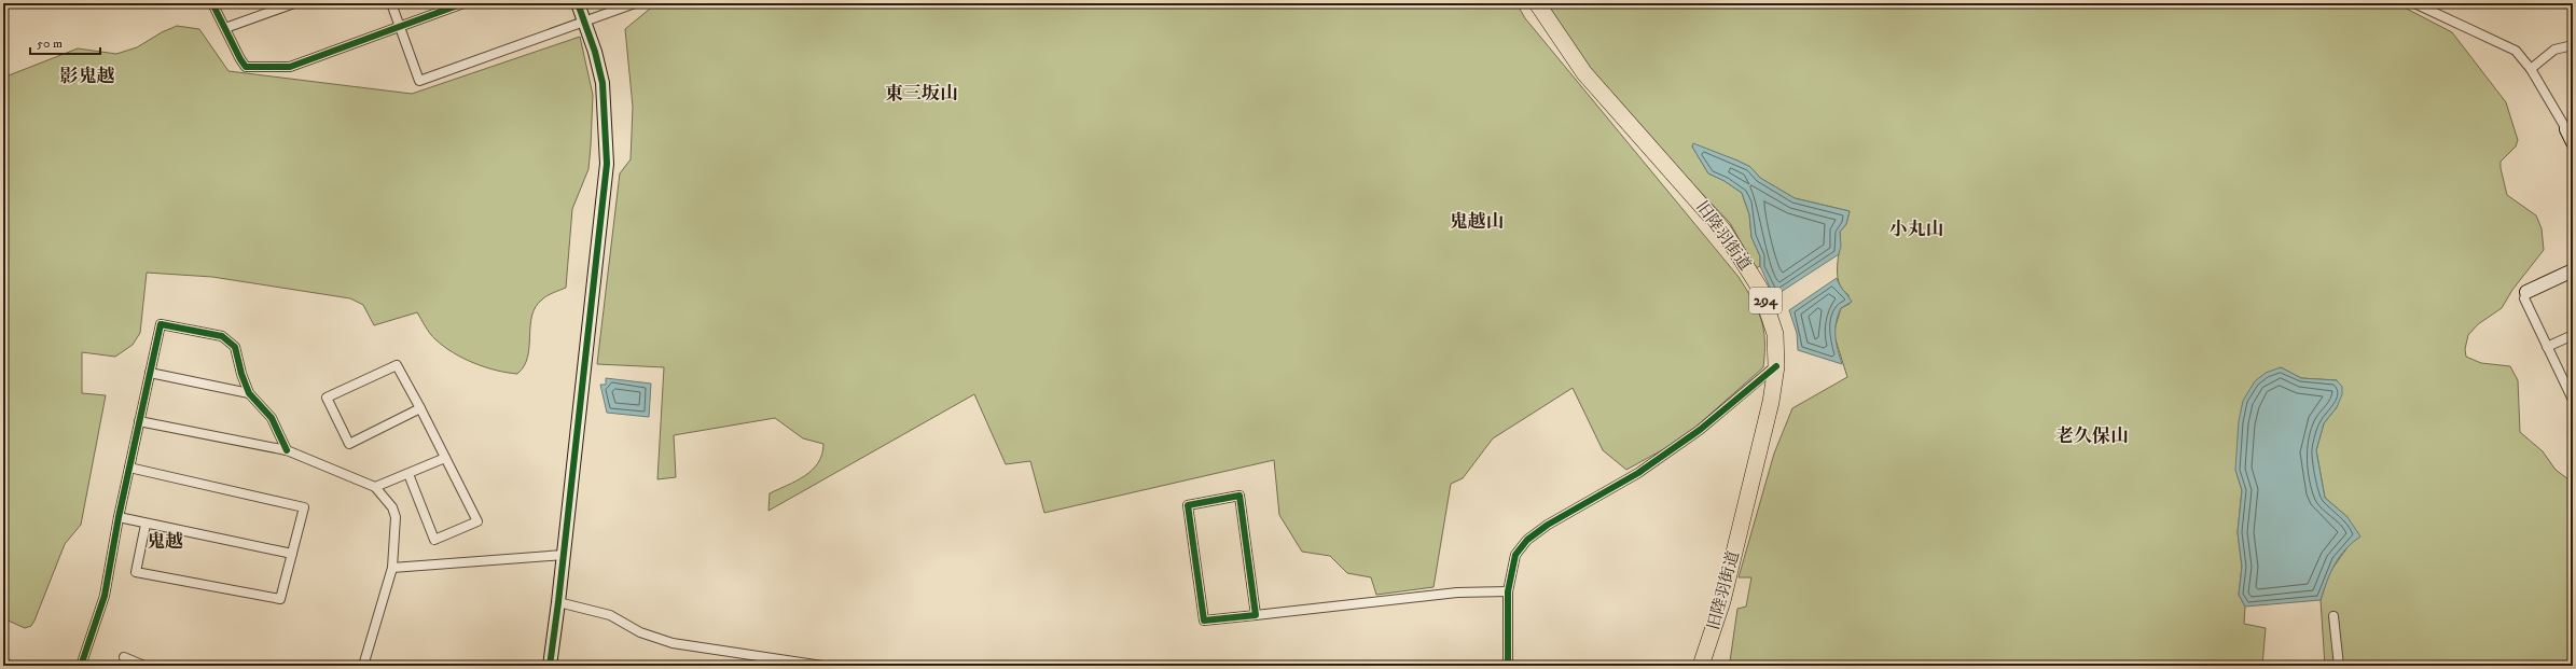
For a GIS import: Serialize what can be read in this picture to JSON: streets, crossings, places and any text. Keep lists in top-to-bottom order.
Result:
{
  "streets": {
    "highway": ["旧陸羽街道", "294"]
  },
  "districts": [
    "影鬼越",
    "東三坂山",
    "鬼越山",
    "小丸山",
    "老久保山",
    "鬼越"
  ],
  "scale_bar": "50 m"
}
